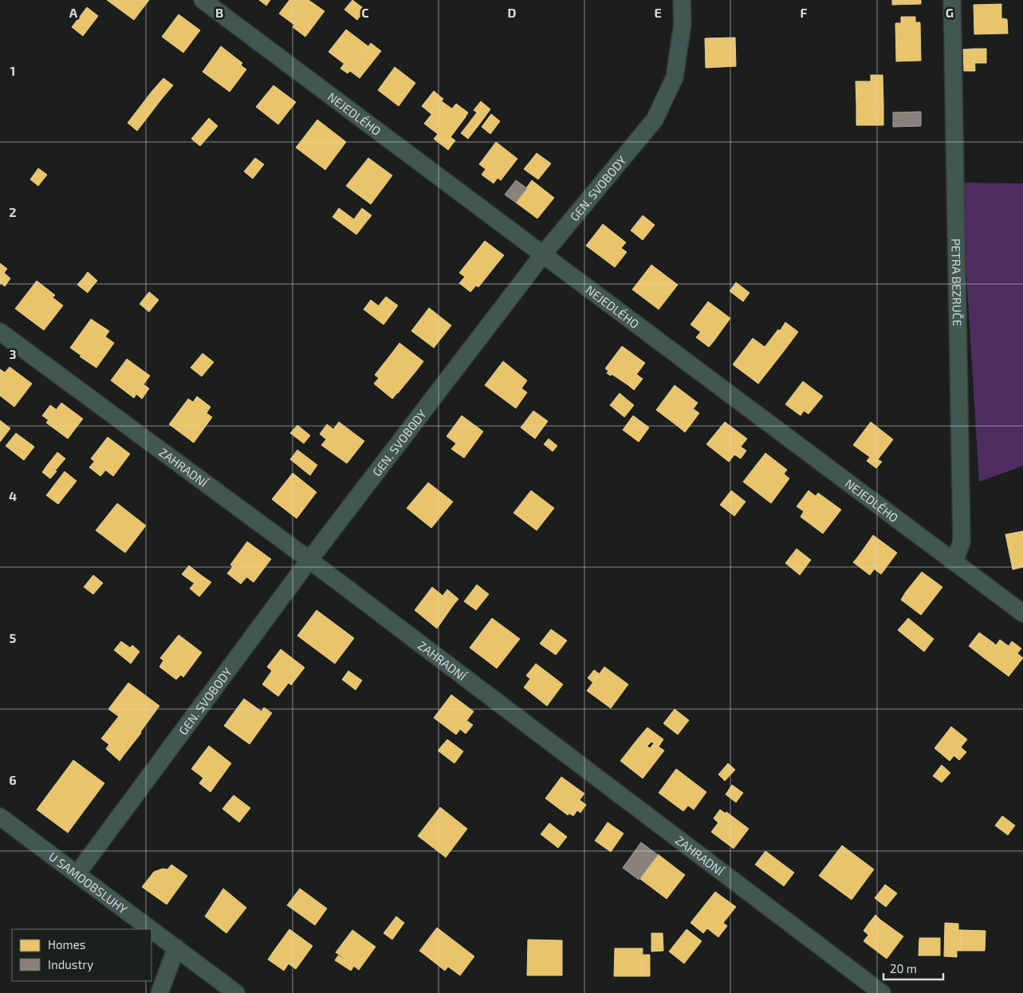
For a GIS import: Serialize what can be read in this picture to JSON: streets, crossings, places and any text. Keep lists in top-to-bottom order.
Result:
{
  "streets": {
    "street": [
      "NEJEDLÉHO",
      "GEN. SVOBODY",
      "PETRA BEZRUČE",
      "ZAHRADNÍ",
      "U SAMOOBSLUHY"
    ]
  },
  "crossings": [
    ["NEJEDLÉHO", "GEN. SVOBODY"],
    ["NEJEDLÉHO", "PETRA BEZRUČE"],
    ["GEN. SVOBODY", "ZAHRADNÍ"],
    ["GEN. SVOBODY", "U SAMOOBSLUHY"]
  ],
  "legend": ["Homes", "Industry"],
  "scale_bar": "20 m",
  "grid": {
    "columns": [
      "A",
      "B",
      "C",
      "D",
      "E",
      "F",
      "G"
    ],
    "rows": [
      "1",
      "2",
      "3",
      "4",
      "5",
      "6"
    ]
  }
}
